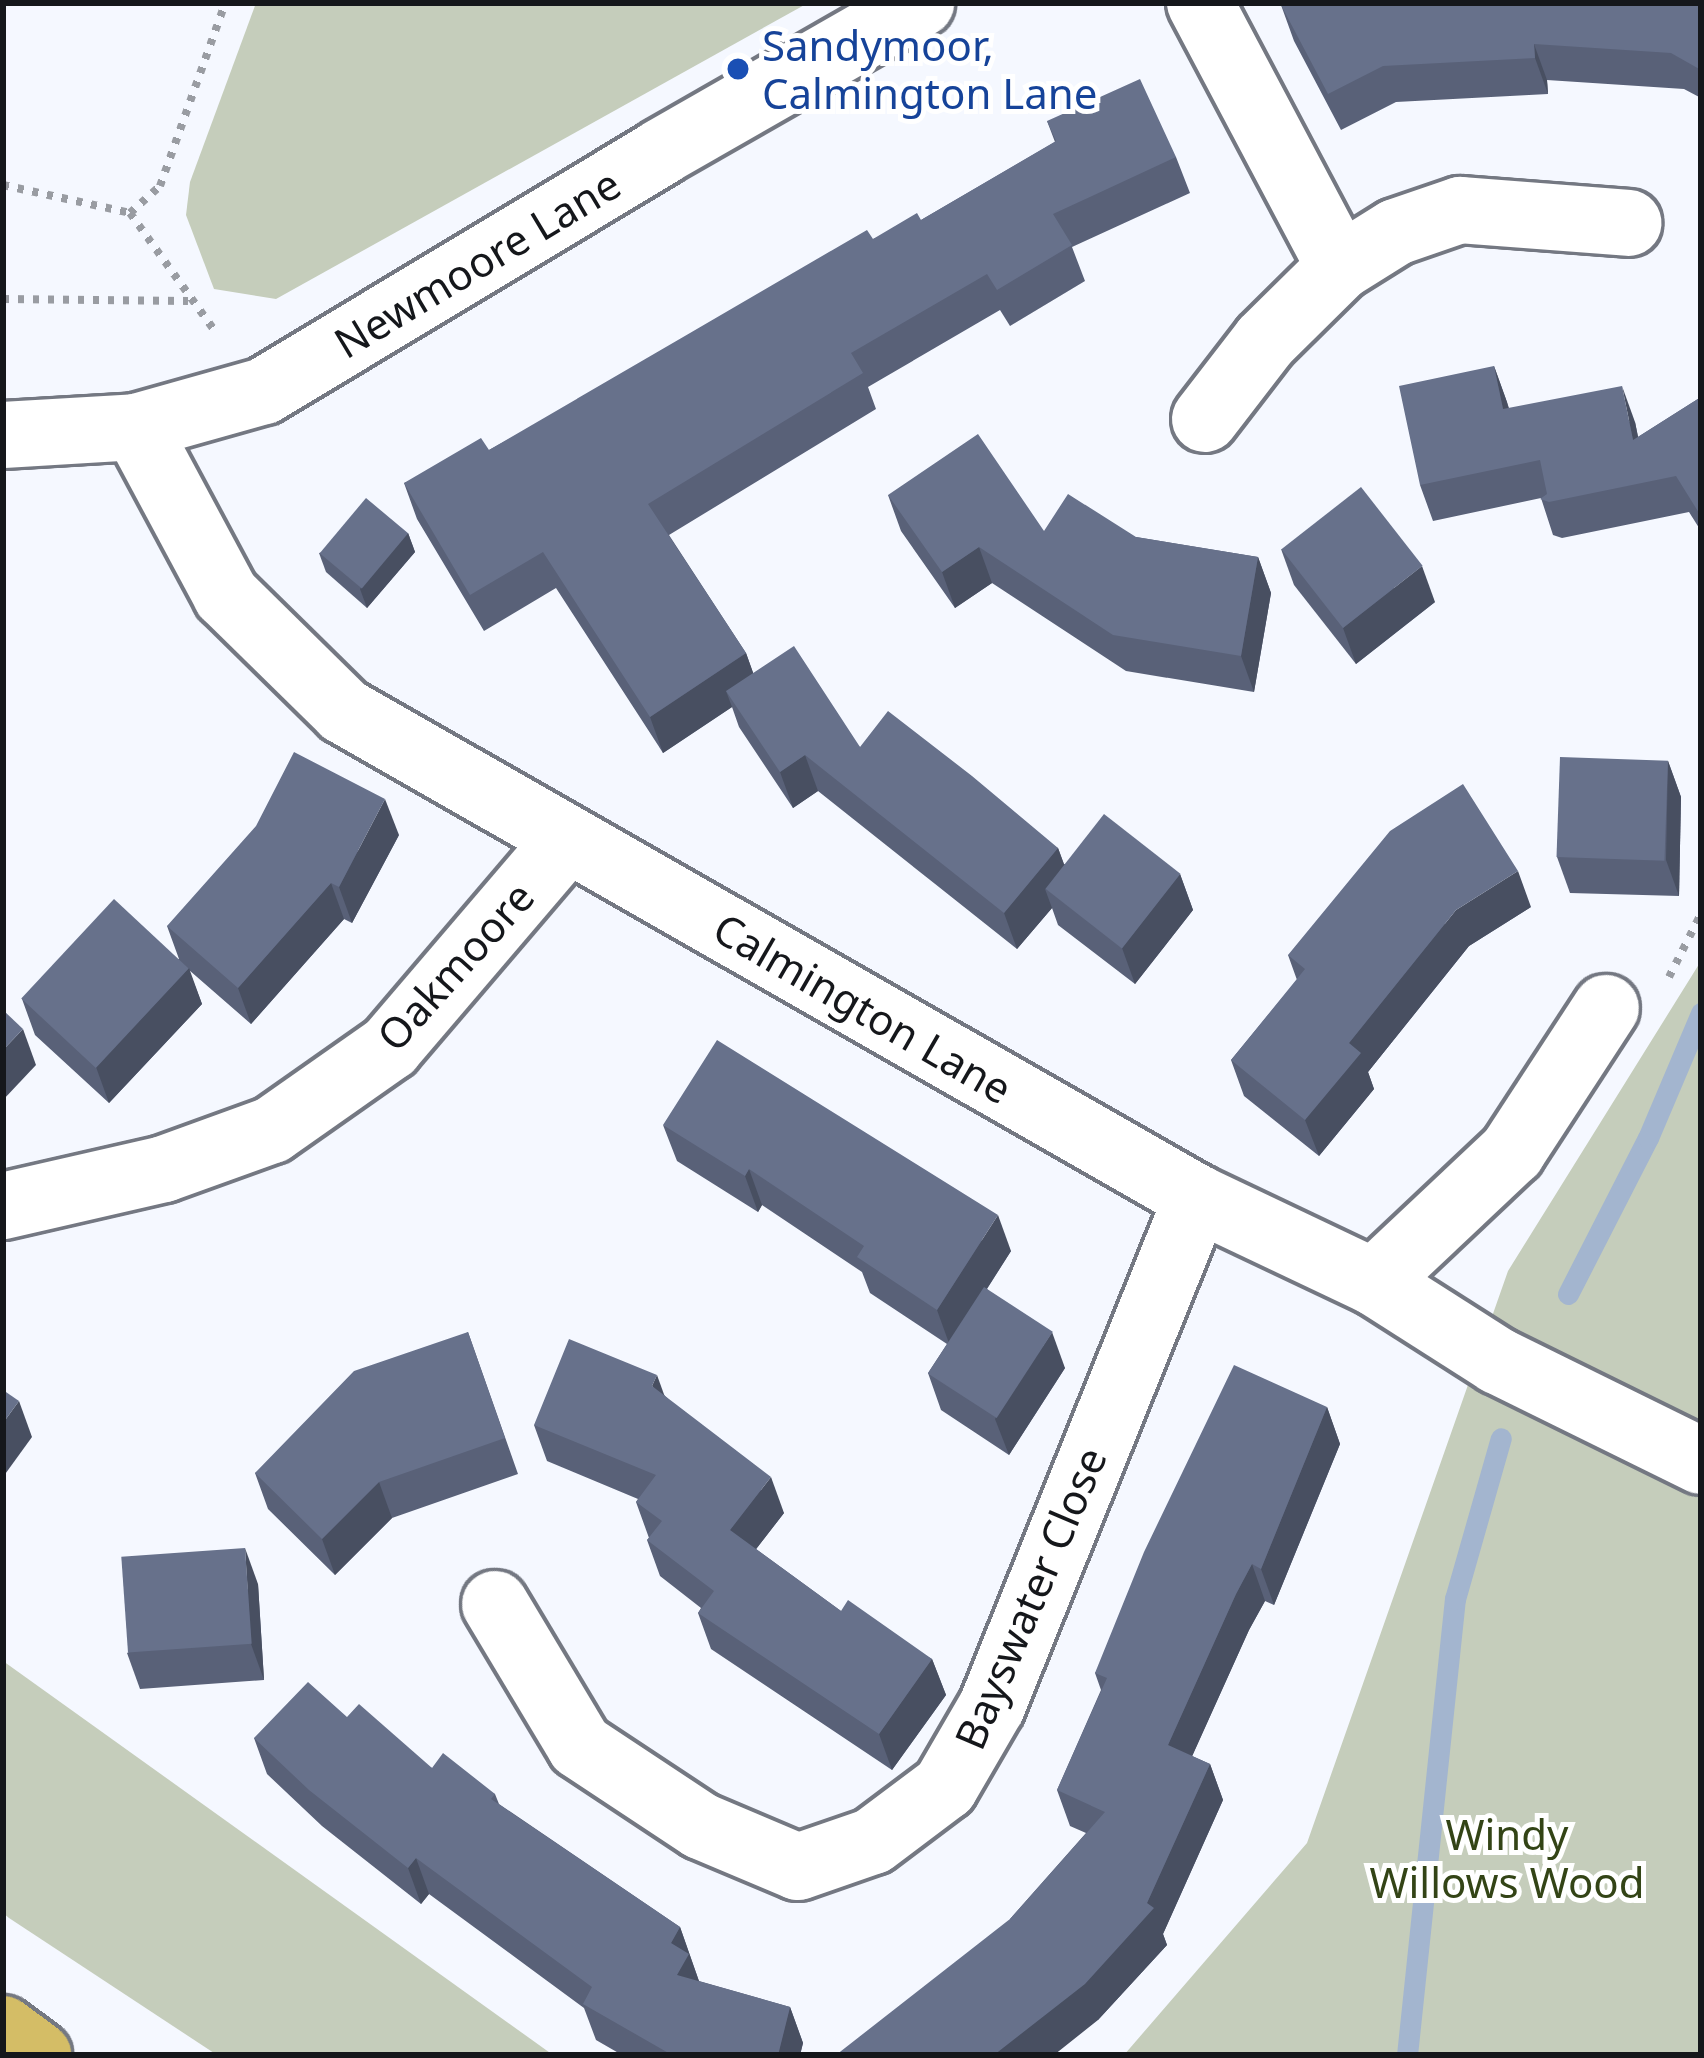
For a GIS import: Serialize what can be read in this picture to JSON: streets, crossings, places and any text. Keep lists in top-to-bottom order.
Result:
{
  "streets": {
    "street": [
      "Newmoore Lane",
      "Oakmoore",
      "Calmington Lane",
      "Bayswater Close"
    ]
  },
  "crossings": [
    ["Newmoore Lane", "Calmington Lane"],
    ["Oakmoore", "Calmington Lane"],
    ["Calmington Lane", "Bayswater Close"]
  ],
  "parks": ["Windy Willows Wood"],
  "places": ["Sandymoor, Calmington Lane"]
}
